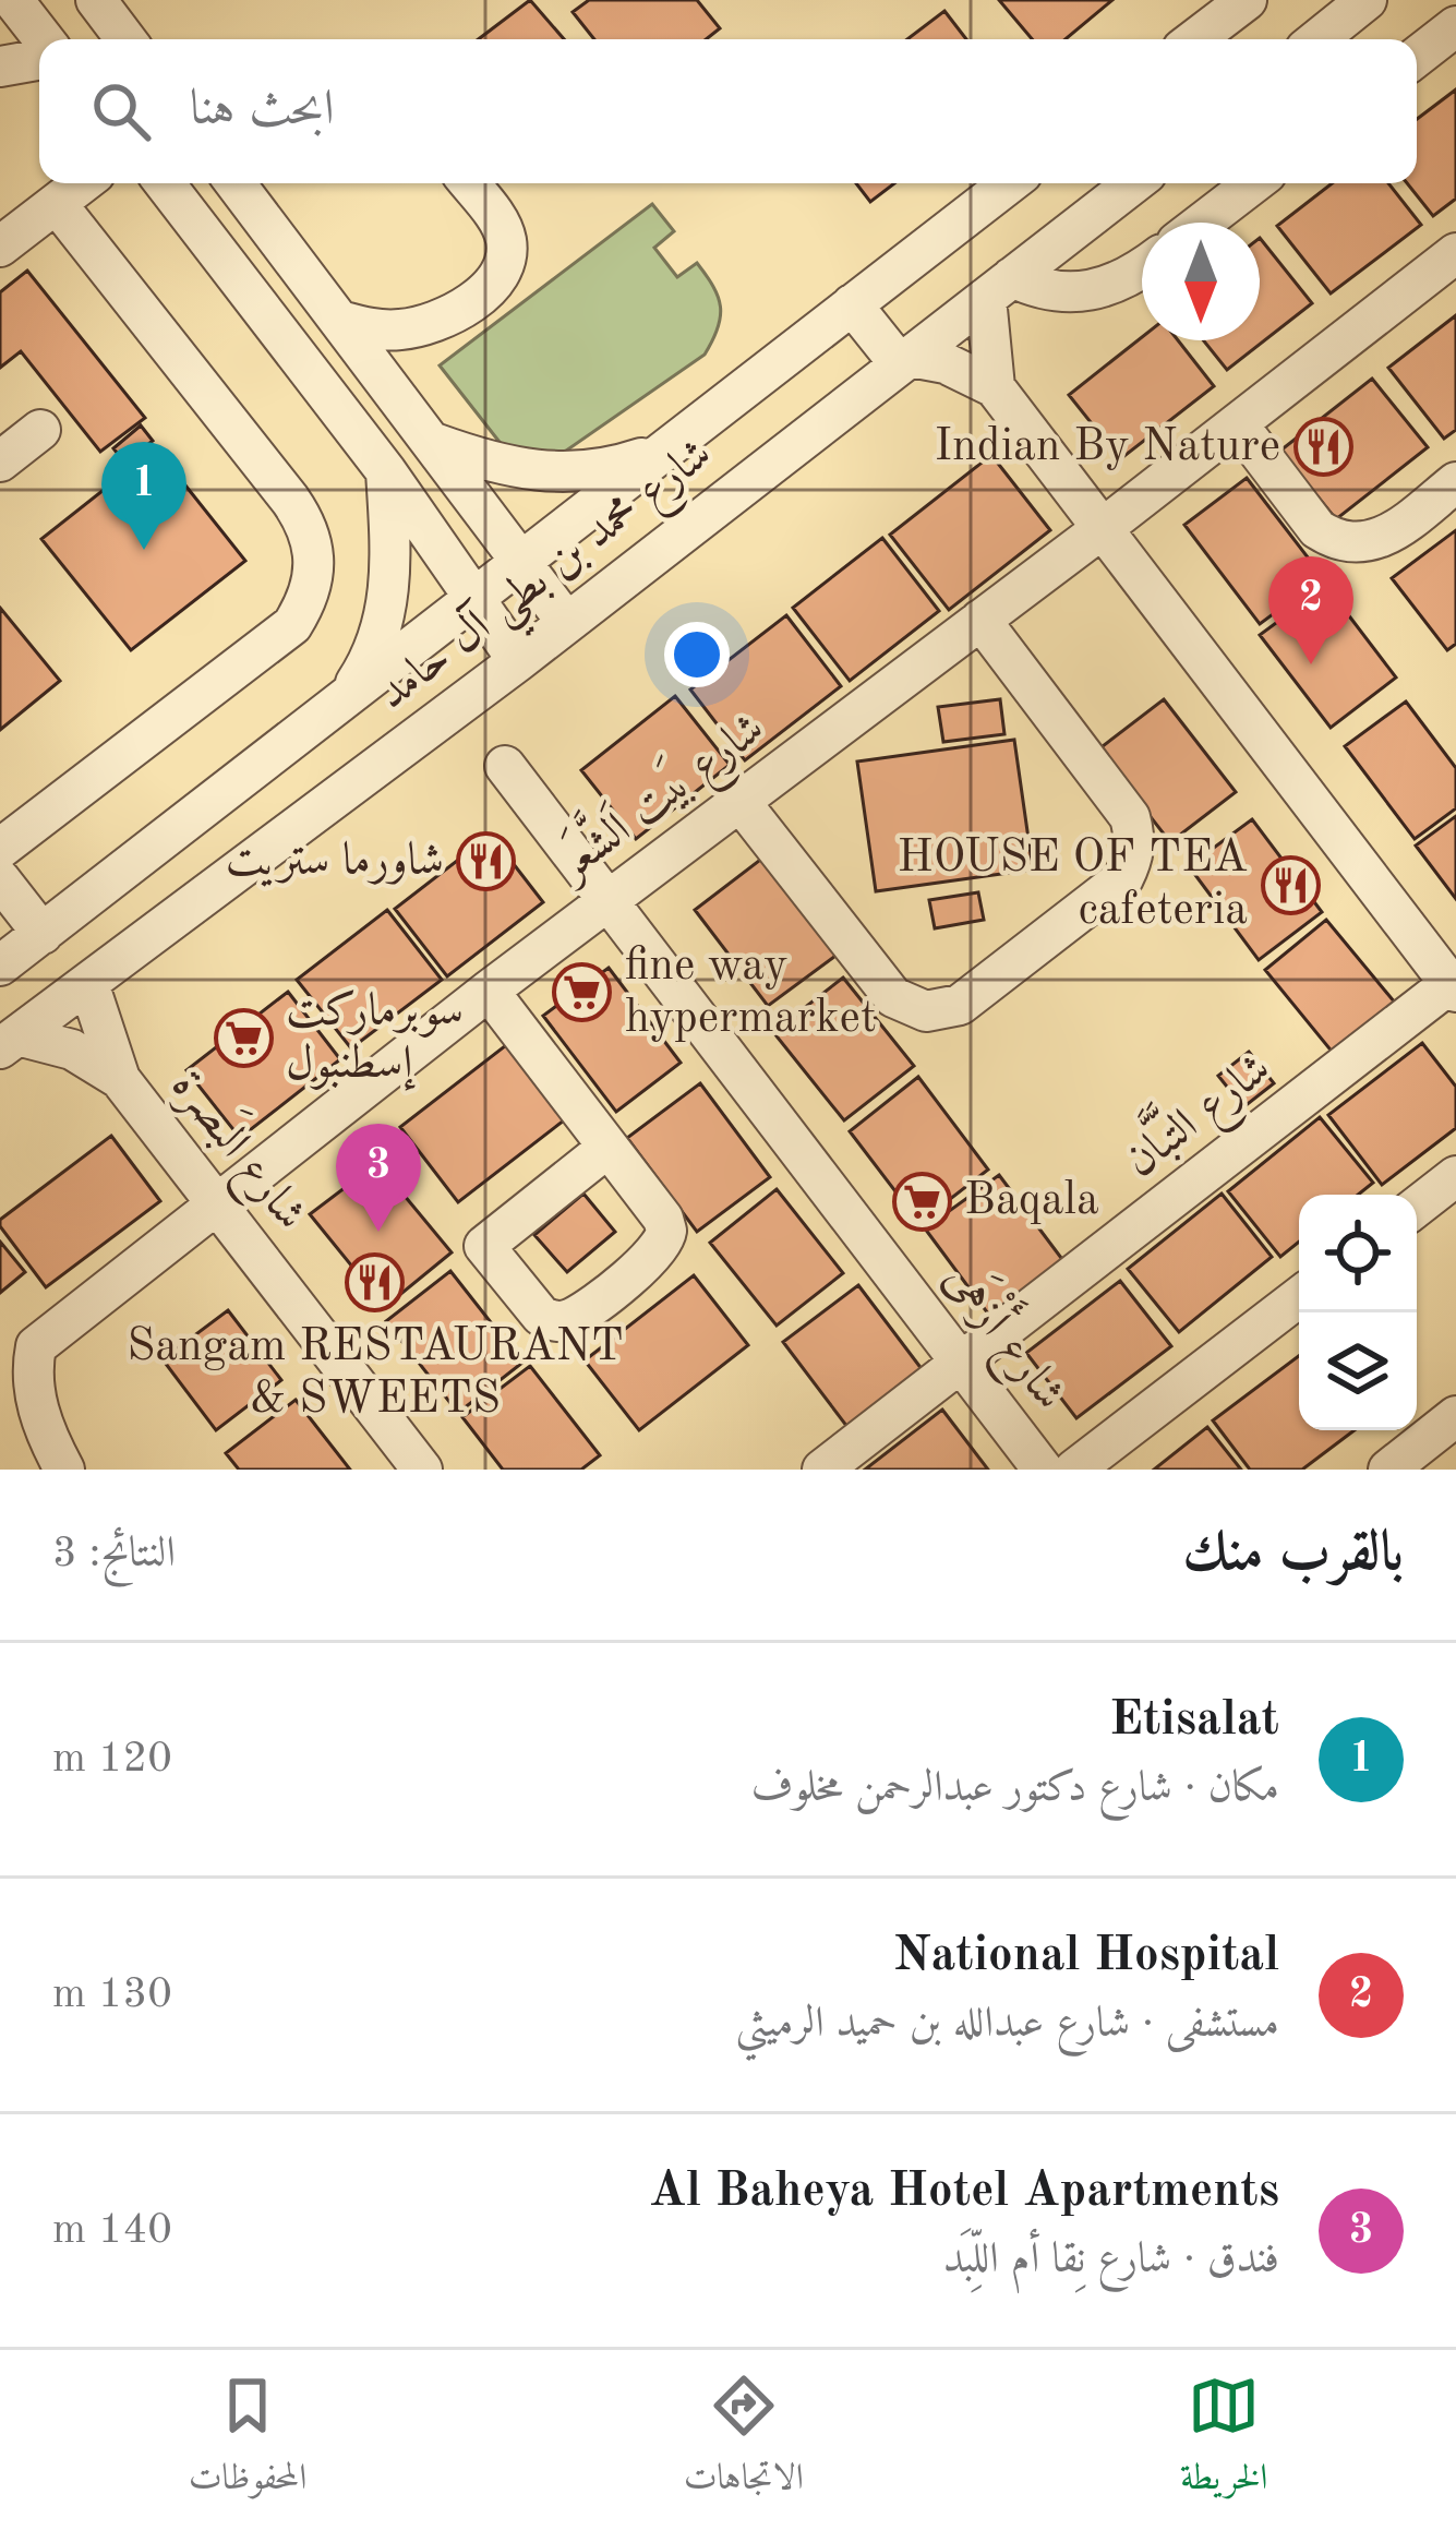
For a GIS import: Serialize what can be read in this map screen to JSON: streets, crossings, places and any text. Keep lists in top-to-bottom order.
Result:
{
  "streets": {
    "street": [
      "شارع محمد بن بطي آل حامد",
      "شارع بَيت اَلشَّعَر",
      "شارع التَّبَّان",
      "شارع البَصرة",
      "شارع أَزْهَى"
    ]
  },
  "crossings": [
    ["شارع محمد بن بطي آل حامد", "شارع البَصرة"],
    ["شارع بَيت اَلشَّعَر", "شارع البَصرة"],
    ["شارع بَيت اَلشَّعَر", "شارع أَزْهَى"],
    ["شارع التَّبَّان", "شارع أَزْهَى"]
  ],
  "places": {
    "restaurant": [
      "Indian By Nature",
      "شاورما ستريت",
      "HOUSE OF TEA cafeteria",
      "Sangam RESTAURANT & SWEETS"
    ],
    "supermarket": ["fine way hypermarket", "سوبرماركت إسطنبول", "Baqala"]
  },
  "north": "bottom",
  "page": {
    "search": "ابحث هنا",
    "pins": ["1", "2", "3"],
    "heading": ["بالقرب منك", "النتائج: 3"],
    "list": [
      {
        "mark": "1",
        "name": "Etisalat",
        "note": "مكان · شارع دكتور عبدالرحمن مخلوف",
        "value": "120 m"
      },
      {
        "mark": "2",
        "name": "National Hospital",
        "note": "مستشفى · شارع عبدالله بن حميد الرميثي",
        "value": "130 m"
      },
      {
        "mark": "3",
        "name": "Al Baheya Hotel Apartments",
        "note": "فندق · شارع نِقا أم اللِّبَد",
        "value": "140 m"
      }
    ],
    "nav": ["الخريطة", "الاتجاهات", "المحفوظات"]
  }
}
